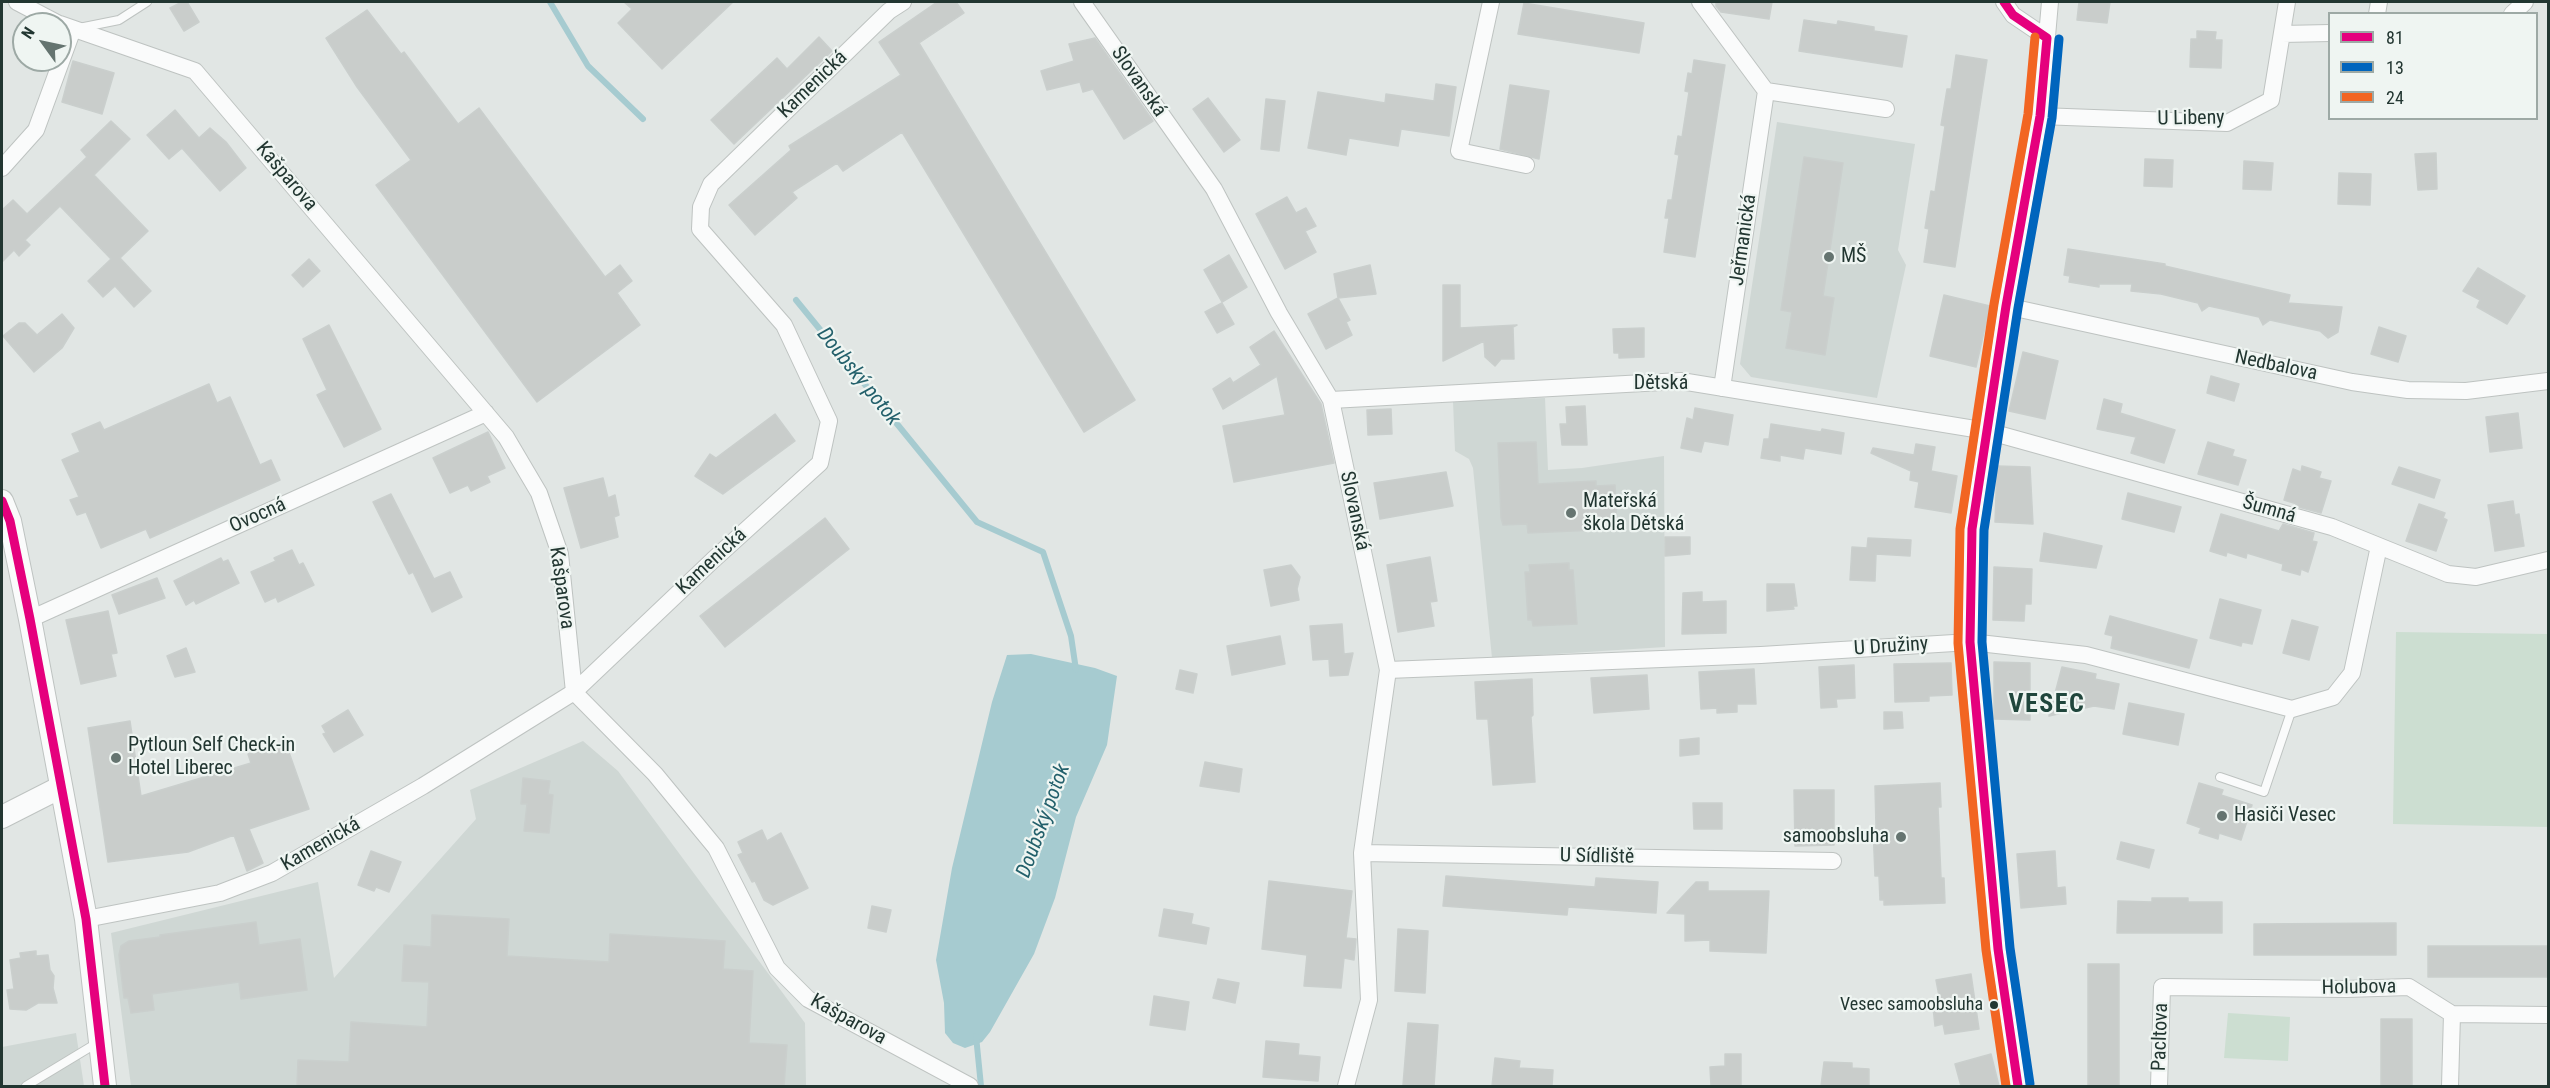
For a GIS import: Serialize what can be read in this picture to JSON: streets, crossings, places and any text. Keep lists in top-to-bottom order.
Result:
{
  "streets": {
    "street": [
      "Slovanská",
      "Kamenická",
      "U Libeny",
      "Kašparova",
      "Jeřmanická",
      "Nedbalova",
      "Dětská",
      "Šumná",
      "Ovocná",
      "U Družiny",
      "U Sídliště",
      "Holubova",
      "Pacltova"
    ]
  },
  "crossings": [
    ["Slovanská", "Dětská"],
    ["Slovanská", "U Družiny"],
    ["Slovanská", "U Sídliště"],
    ["Kamenická", "Kašparova"],
    ["Kašparova", "Ovocná"],
    ["Jeřmanická", "Dětská"],
    ["Dětská", "Šumná"],
    ["Holubova", "Pacltova"]
  ],
  "districts": ["VESEC"],
  "water": ["Doubský potok"],
  "places": [
    "MŠ",
    "Mateřská škola Dětská",
    "Pytloun Self Check-in Hotel Liberec",
    "Hasiči Vesec",
    "samoobsluha",
    "Vesec samoobsluha"
  ],
  "lines": ["transit line 81", "transit line 24", "transit line 13"],
  "legend": ["81", "13", "24"],
  "north": "top left"
}
